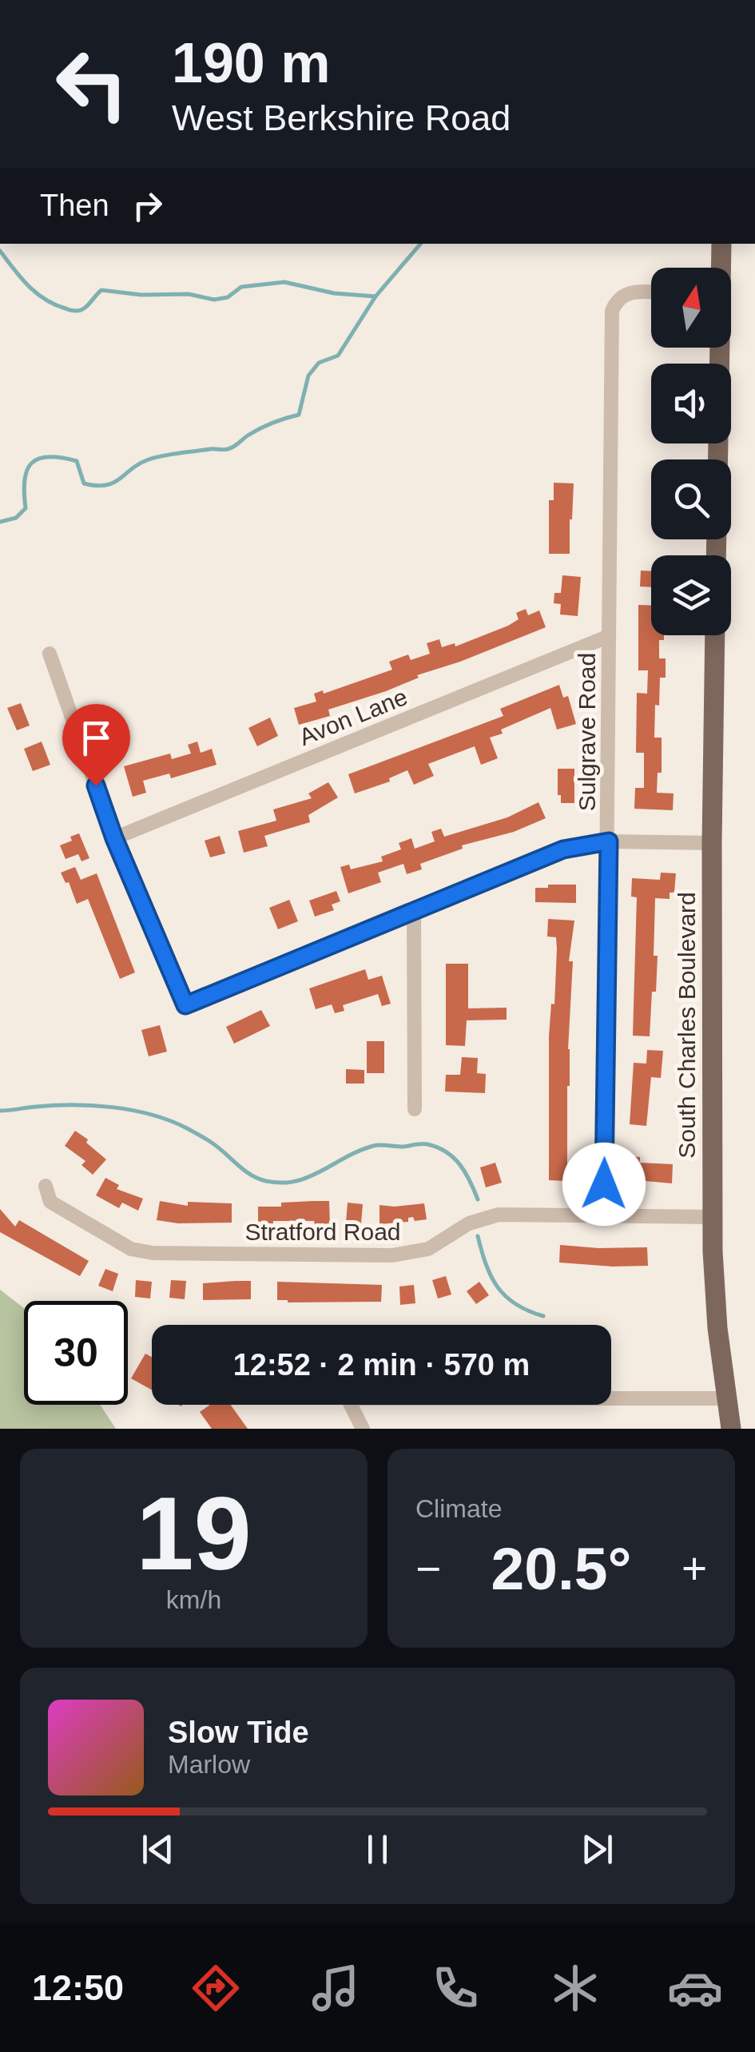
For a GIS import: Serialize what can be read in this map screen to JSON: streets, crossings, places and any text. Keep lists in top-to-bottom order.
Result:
{
  "streets": {
    "main road": ["South Charles Boulevard"],
    "street": ["Avon Lane", "Sulgrave Road", "Stratford Road"]
  },
  "crossings": [
    ["Avon Lane", "Sulgrave Road"],
    ["Sulgrave Road", "Stratford Road"],
    ["South Charles Boulevard", "Stratford Road"]
  ],
  "north": "top",
  "page": {
    "turn": ["190 m", "West Berkshire Road"],
    "then": "Then",
    "limit": "30",
    "trip": "12:52 · 2 min · 570 m",
    "tile": [
      ["19", "km/h"],
      "Climate"
    ],
    "heat": ["−", "20.5°", "+"],
    "song": ["Slow Tide", "Marlow"],
    "tabs": "12:50"
  }
}
